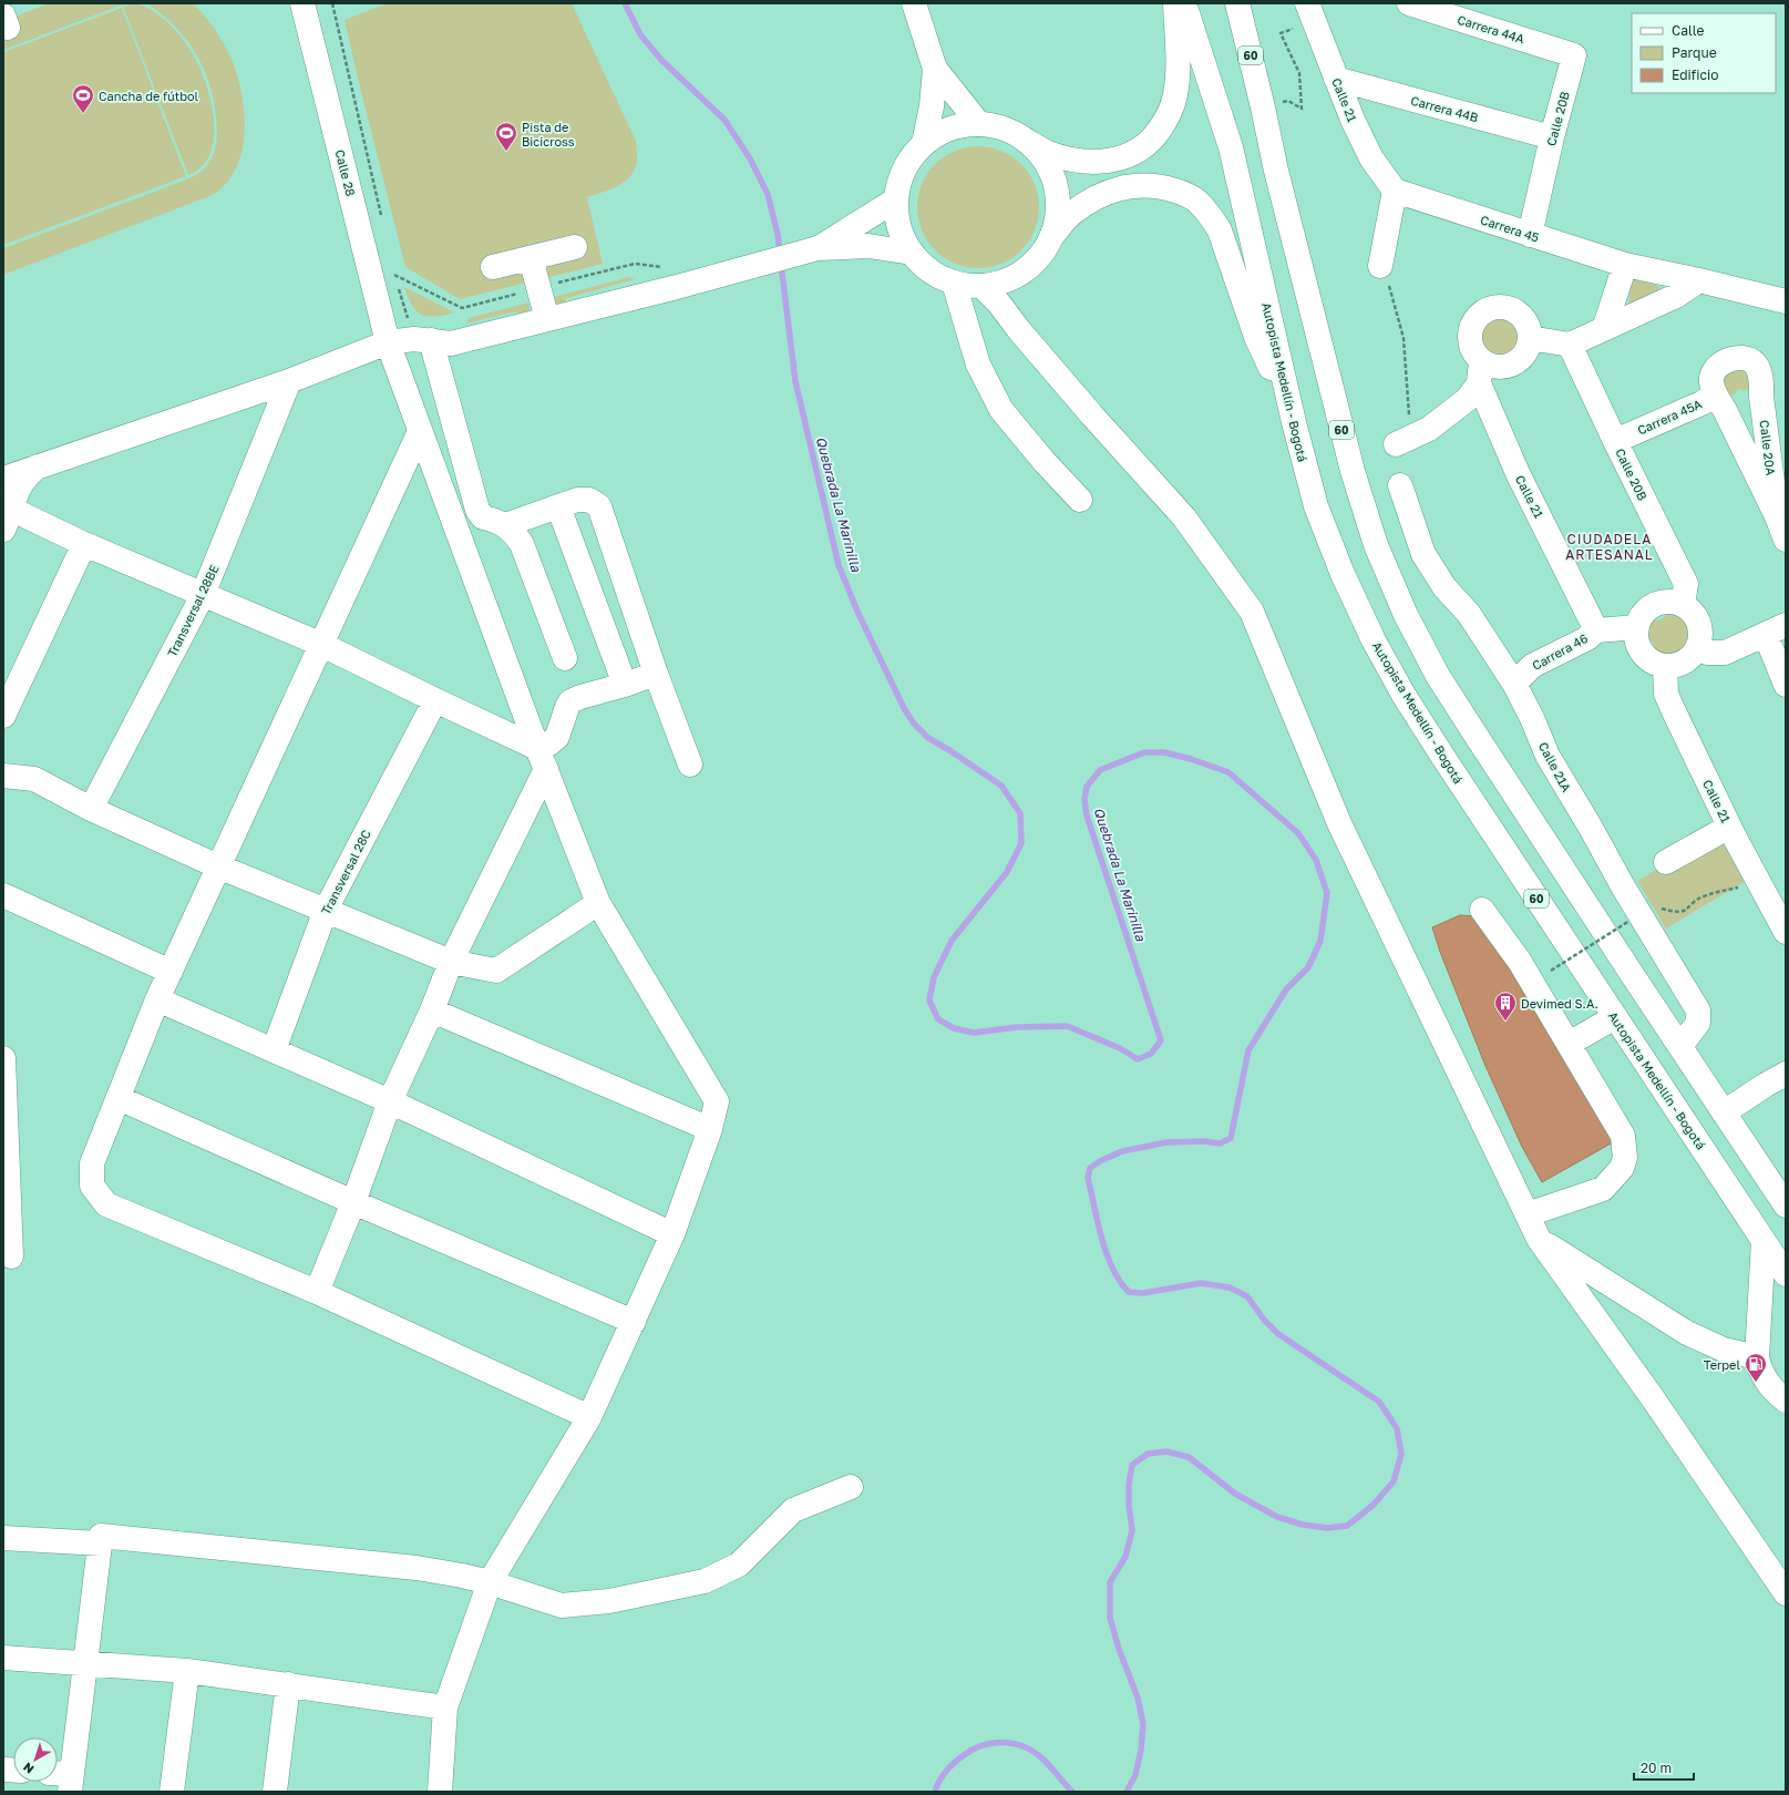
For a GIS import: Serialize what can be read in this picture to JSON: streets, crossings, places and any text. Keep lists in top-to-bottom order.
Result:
{
  "streets": {
    "main road": [
      "Carrera 44A",
      "60",
      "Calle 21",
      "Carrera 44B",
      "Calle 20B",
      "Calle 28",
      "Carrera 45",
      "Autopista Medellín - Bogotá",
      "Carrera 45A",
      "Calle 20A",
      "Transversal 28BE",
      "Carrera 46",
      "Calle 21A",
      "Transversal 28C"
    ]
  },
  "crossings": [
    ["Carrera 44A", "Calle 20B"],
    ["60", "Calle 21A"],
    ["Calle 21", "Carrera 44B"],
    ["Calle 21", "Calle 20B"],
    ["Calle 21", "Carrera 45"],
    ["Calle 21", "Carrera 46"],
    ["Carrera 44B", "Calle 20B"],
    ["Calle 20B", "Carrera 45"],
    ["Calle 20B", "Carrera 45A"],
    ["Calle 20B", "Carrera 46"],
    ["Carrera 45A", "Calle 20A"],
    ["Carrera 46", "Calle 21A"]
  ],
  "districts": ["CIUDADELA ARTESANAL"],
  "water": ["Quebrada La Marinilla"],
  "places": {
    "sports": ["Cancha de fútbol", "Pista de Bicicross"],
    "building": ["Devimed S.A."],
    "fuel station": ["Terpel"]
  },
  "legend": ["Calle", "Parque", "Edificio"],
  "scale_bar": "20 m",
  "north": "bottom left"
}
